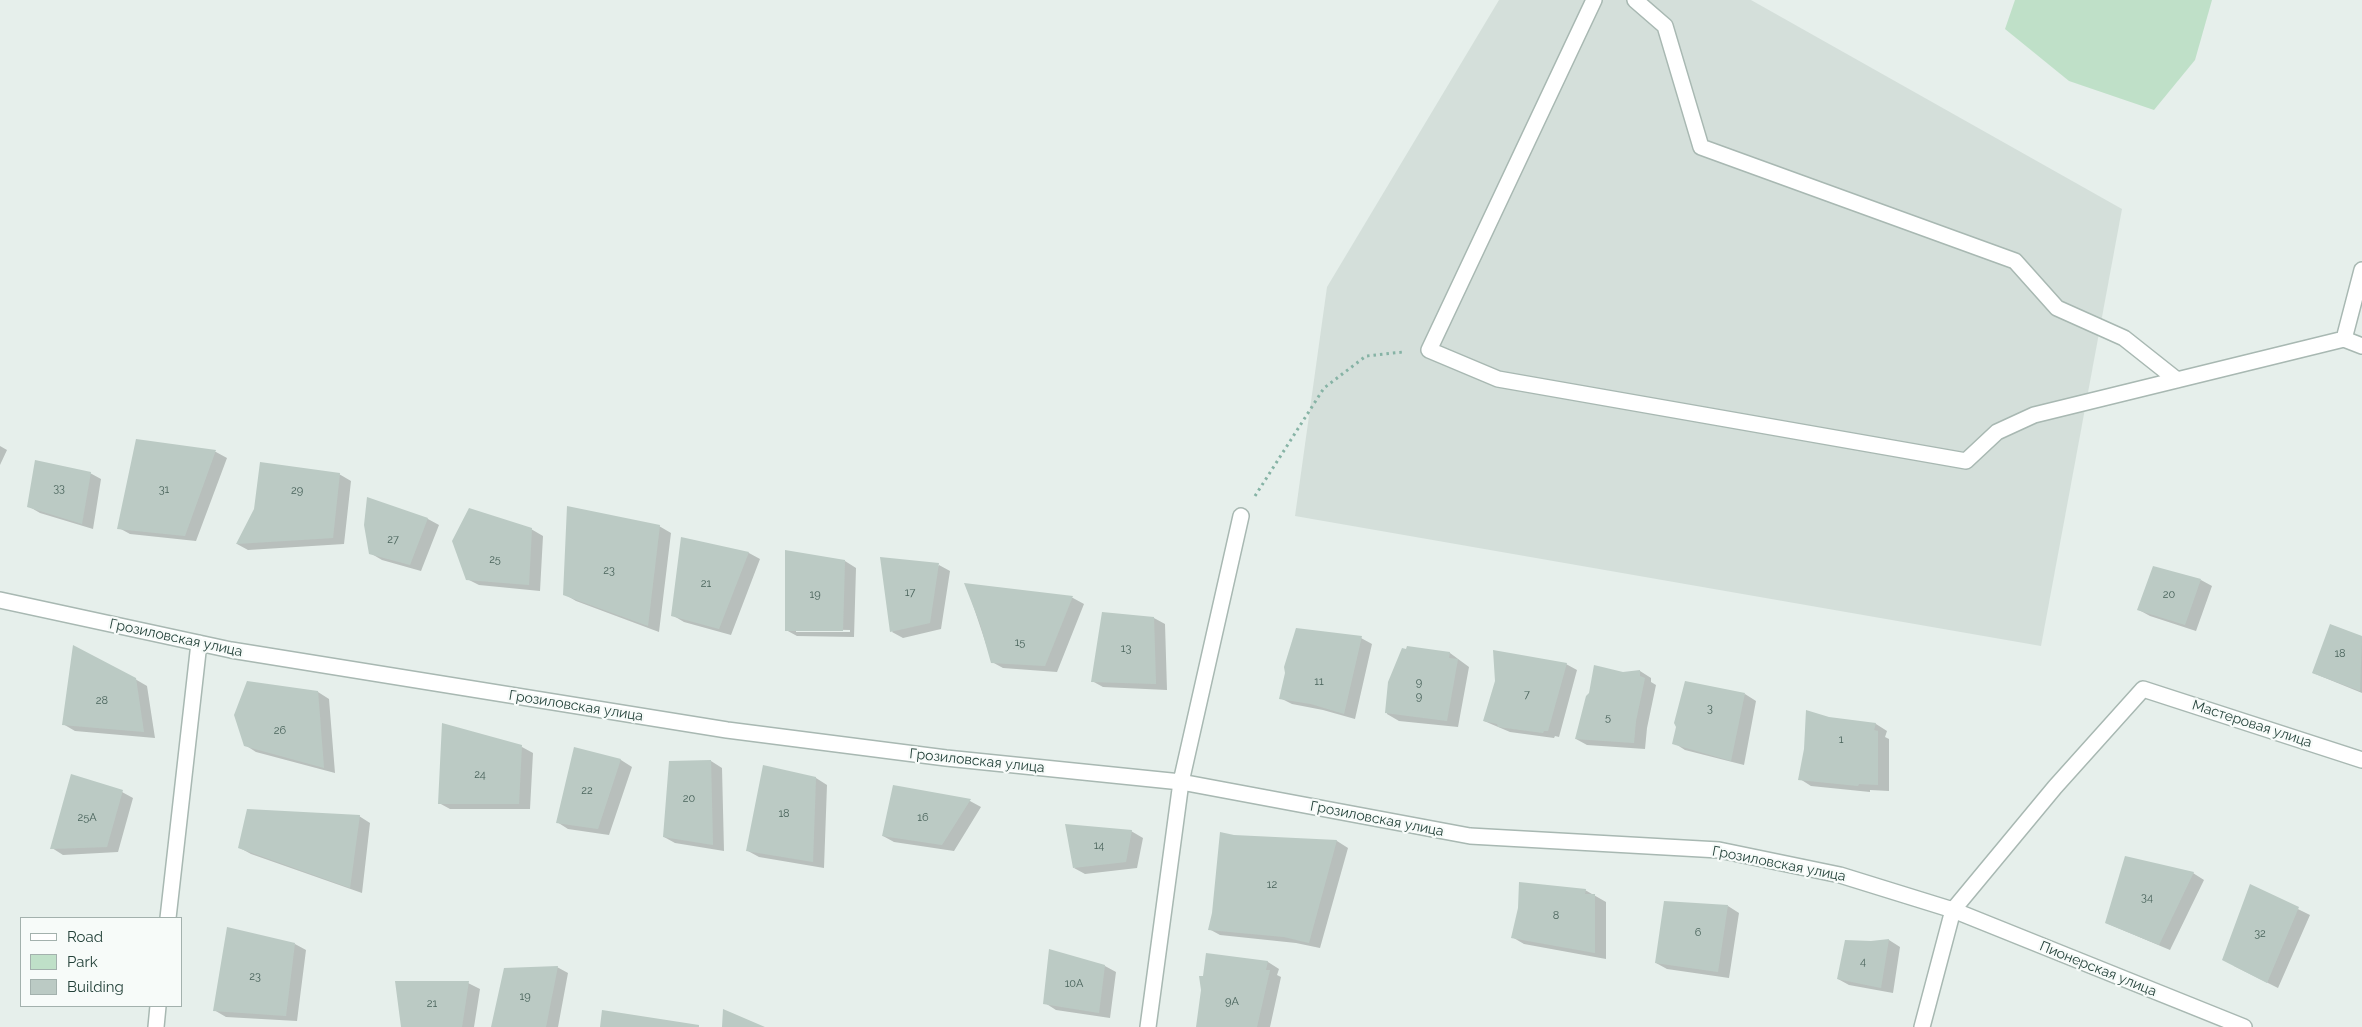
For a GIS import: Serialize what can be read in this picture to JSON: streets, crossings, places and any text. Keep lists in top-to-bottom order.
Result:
{
  "streets": {
    "street": ["Грозиловская улица", "Мастеровая улица", "Пионерская улица"]
  },
  "crossings": [
    ["Грозиловская улица", "Мастеровая улица"],
    ["Грозиловская улица", "Пионерская улица"],
    ["Мастеровая улица", "Пионерская улица"]
  ],
  "house_numbers": [
    "33",
    "31",
    "29",
    "27",
    "25",
    "23",
    "21",
    "17",
    "19",
    "20",
    "15",
    "13",
    "18",
    "11",
    "9",
    "7",
    "9",
    "28",
    "3",
    "5",
    "26",
    "1",
    "24",
    "22",
    "20",
    "18",
    "25А",
    "16",
    "14",
    "12",
    "34",
    "8",
    "6",
    "32",
    "4",
    "23",
    "10А",
    "19",
    "9А",
    "21"
  ],
  "legend": ["Road", "Park", "Building"]
}
